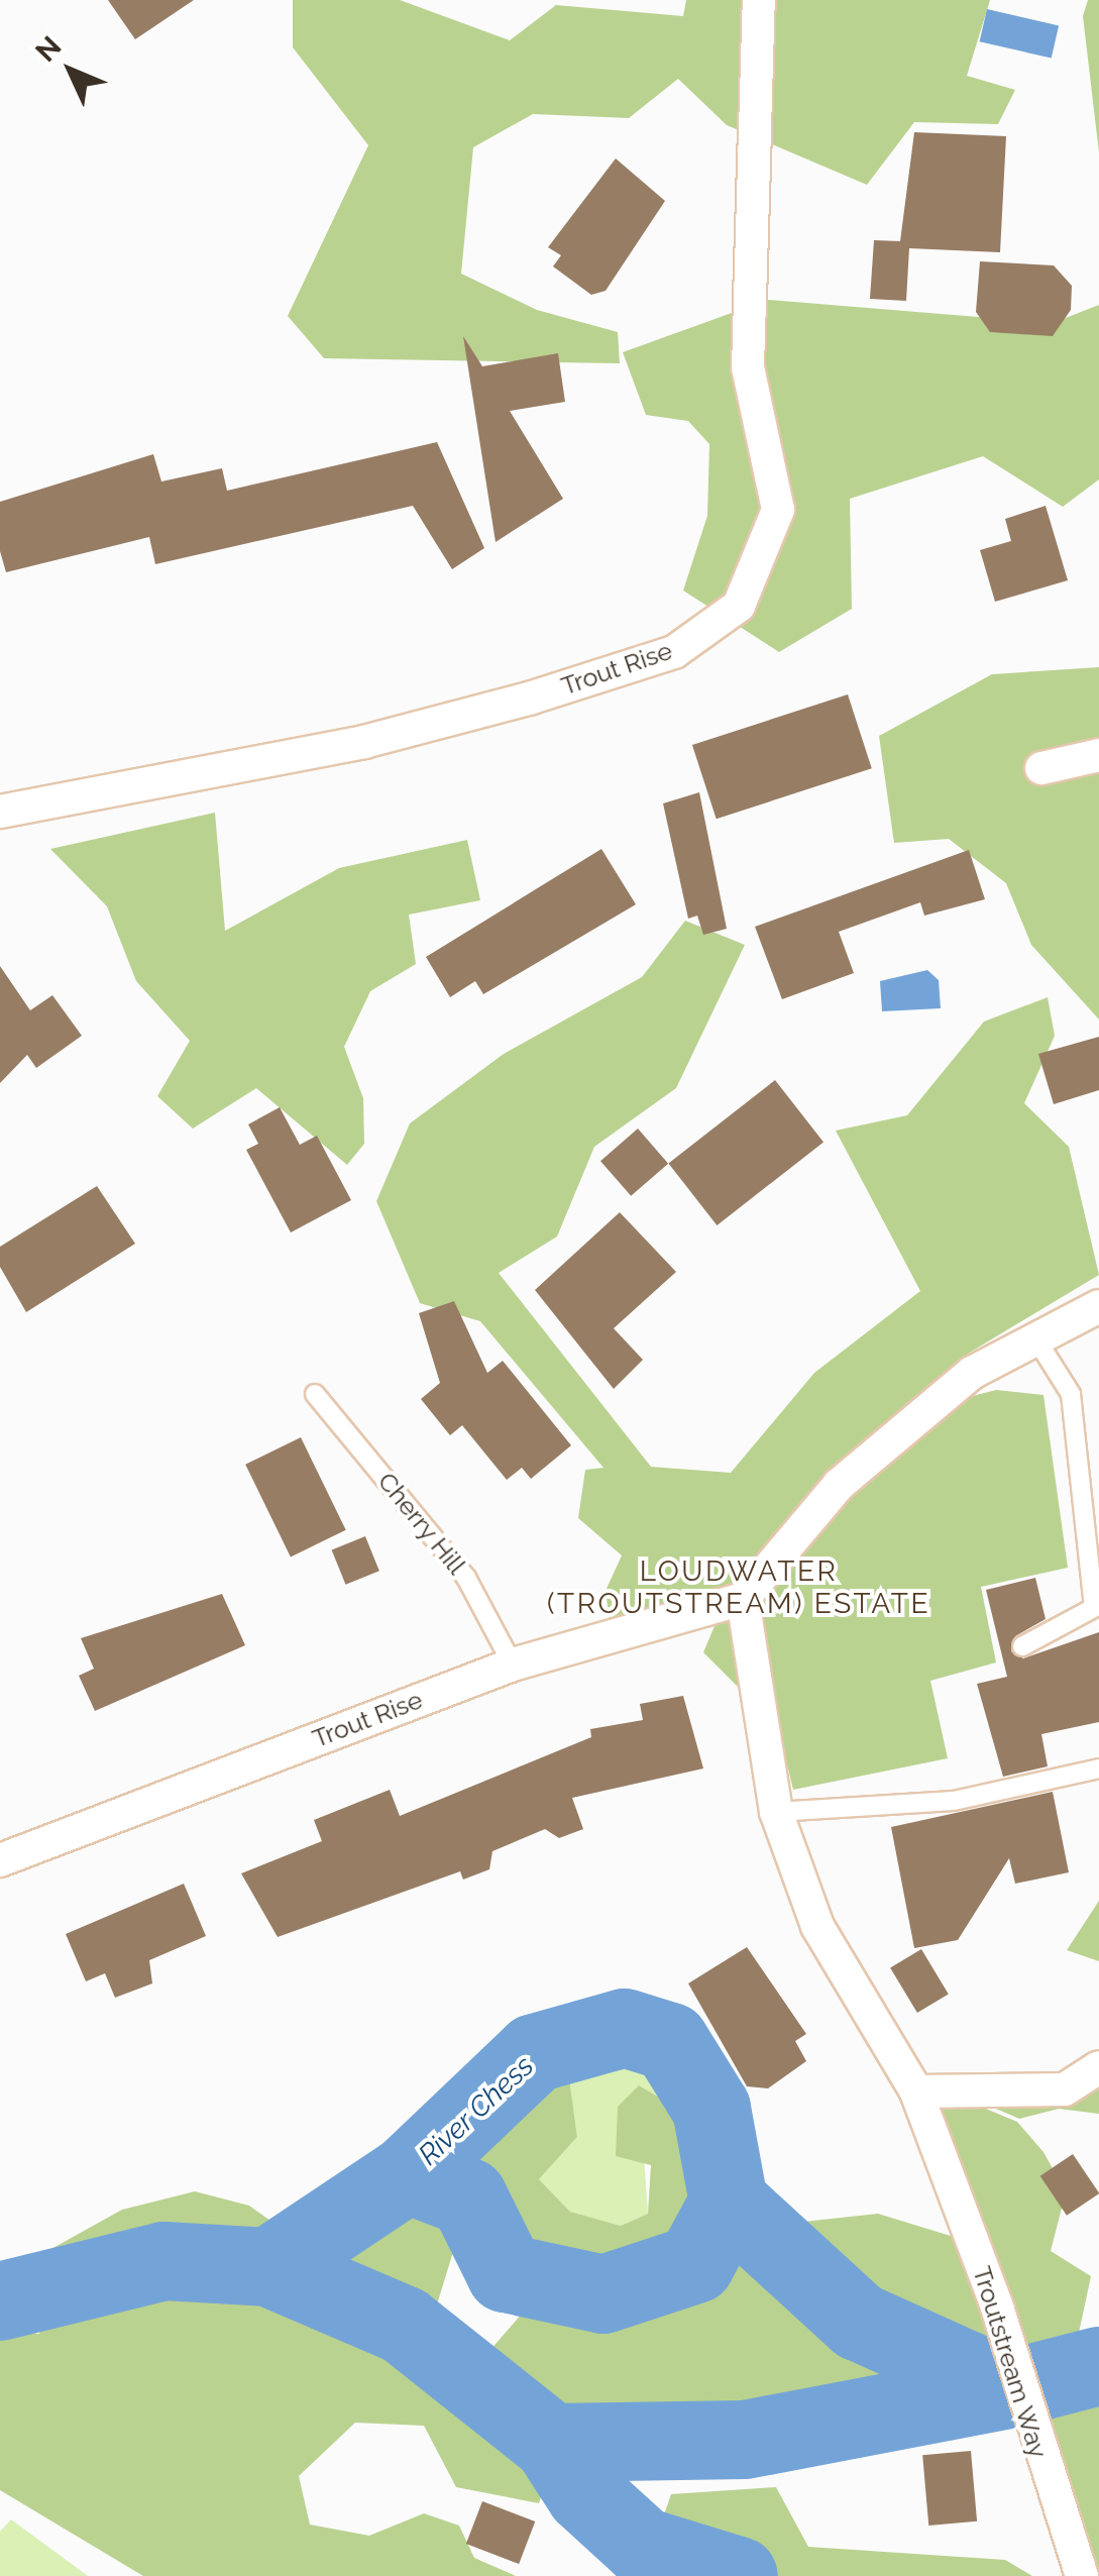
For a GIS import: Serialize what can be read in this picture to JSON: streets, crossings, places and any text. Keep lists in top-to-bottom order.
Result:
{
  "streets": {
    "street": ["Trout Rise", "Troutstream Way"],
    "lane": ["Cherry Hill"]
  },
  "crossings": [
    ["Trout Rise", "Cherry Hill"],
    ["Trout Rise", "Troutstream Way"]
  ],
  "districts": ["LOUDWATER (TROUTSTREAM) ESTATE"],
  "water": ["River Chess"],
  "north": "top left"
}
